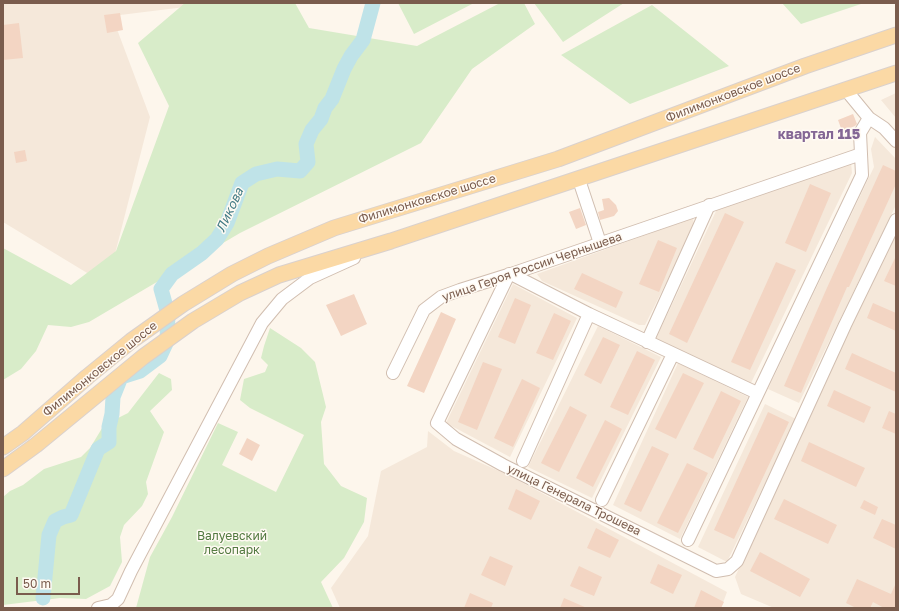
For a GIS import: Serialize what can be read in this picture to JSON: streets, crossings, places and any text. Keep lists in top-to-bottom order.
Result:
{
  "streets": {
    "main road": ["Филимонковское шоссе"],
    "street": ["улица Героя России Чернышева", "улица Генерала Трошева"]
  },
  "crossings": [
    ["улица Героя России Чернышева", "улица Генерала Трошева"]
  ],
  "districts": ["квартал 115"],
  "water": ["Ликова"],
  "parks": ["Валуевский лесопарк"],
  "scale_bar": "50 m"
}
